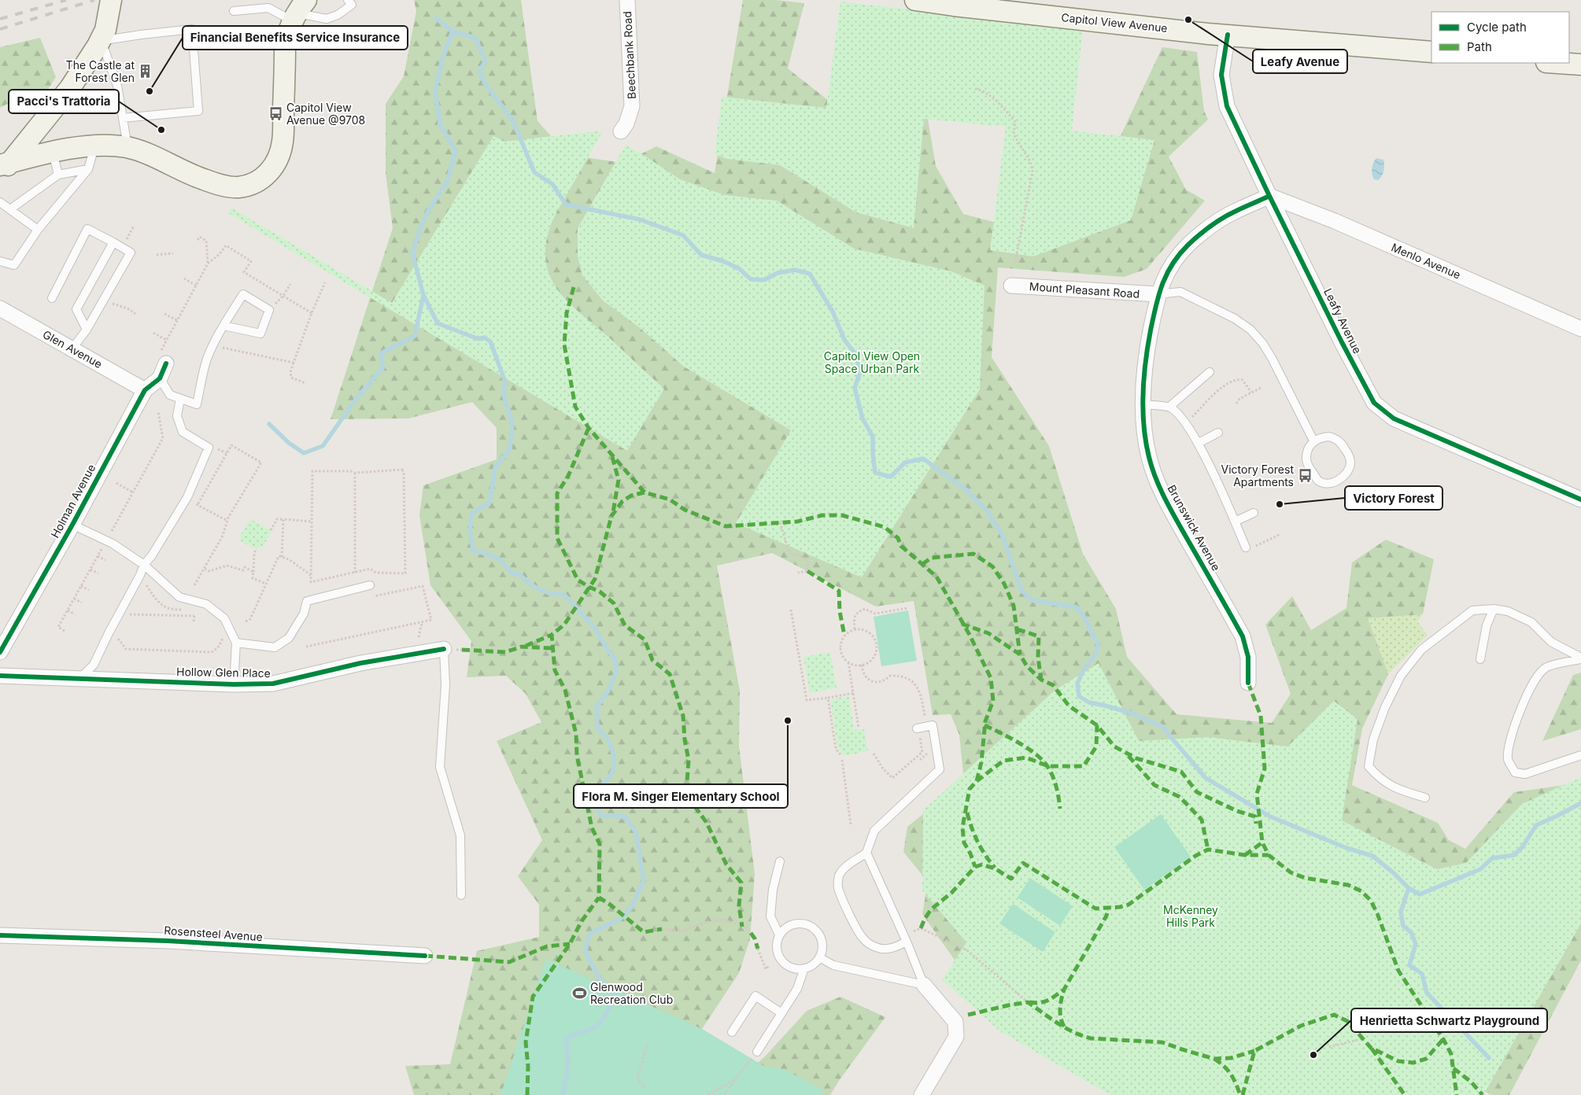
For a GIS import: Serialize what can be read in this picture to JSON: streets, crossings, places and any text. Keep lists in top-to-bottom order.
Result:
{
  "streets": {
    "main road": ["Capitol View Avenue"],
    "street": [
      "Beechbank Road",
      "Menlo Avenue",
      "Mount Pleasant Road",
      "Leafy Avenue",
      "Glen Avenue",
      "Holman Avenue",
      "Brunswick Avenue",
      "Hollow Glen Place",
      "Rosensteel Avenue"
    ]
  },
  "crossings": [
    ["Capitol View Avenue", "Leafy Avenue"],
    ["Menlo Avenue", "Leafy Avenue"],
    ["Menlo Avenue", "Brunswick Avenue"],
    ["Mount Pleasant Road", "Brunswick Avenue"],
    ["Leafy Avenue", "Brunswick Avenue"],
    ["Glen Avenue", "Holman Avenue"]
  ],
  "parks": ["Capitol View Open Space Urban Park", "McKenney Hills Park"],
  "places": {
    "other": [
      "Leafy Avenue",
      "Financial Benefits Service Insurance",
      "Pacci's Trattoria",
      "Victory Forest",
      "Flora M. Singer Elementary School",
      "Henrietta Schwartz Playground"
    ],
    "building": ["The Castle at Forest Glen"],
    "bus stop": ["Capitol View Avenue @9708", "Victory Forest Apartments"],
    "sports": ["Glenwood Recreation Club"]
  },
  "legend": ["Cycle path", "Path"]
}
